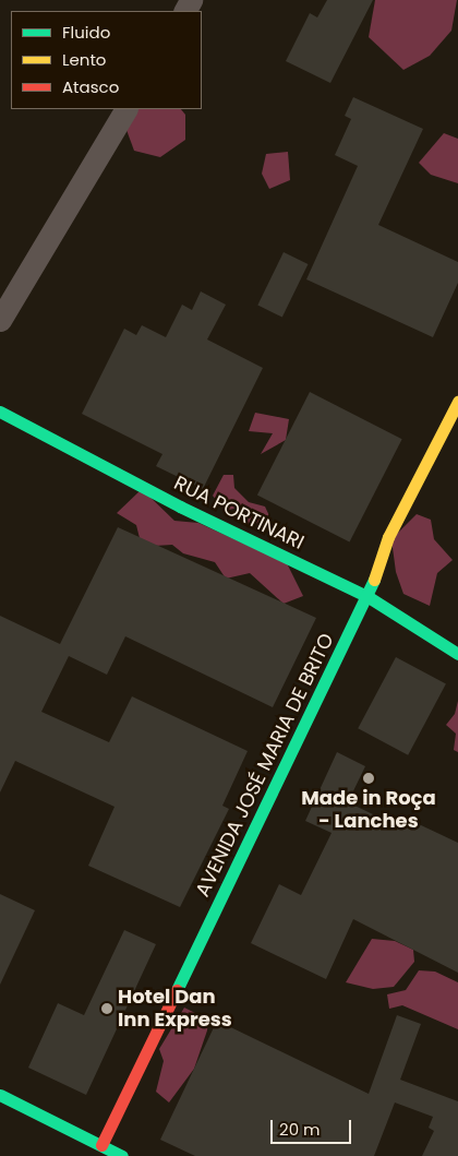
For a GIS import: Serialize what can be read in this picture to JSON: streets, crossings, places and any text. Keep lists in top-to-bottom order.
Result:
{
  "streets": {
    "main road": ["RUA PORTINARI", "AVENIDA JOSÉ MARIA DE BRITO"]
  },
  "crossings": [
    ["RUA PORTINARI", "AVENIDA JOSÉ MARIA DE BRITO"]
  ],
  "places": ["Made in Roça - Lanches", "Hotel Dan Inn Express"],
  "legend": ["Fluido", "Lento", "Atasco"],
  "scale_bar": "20 m"
}
